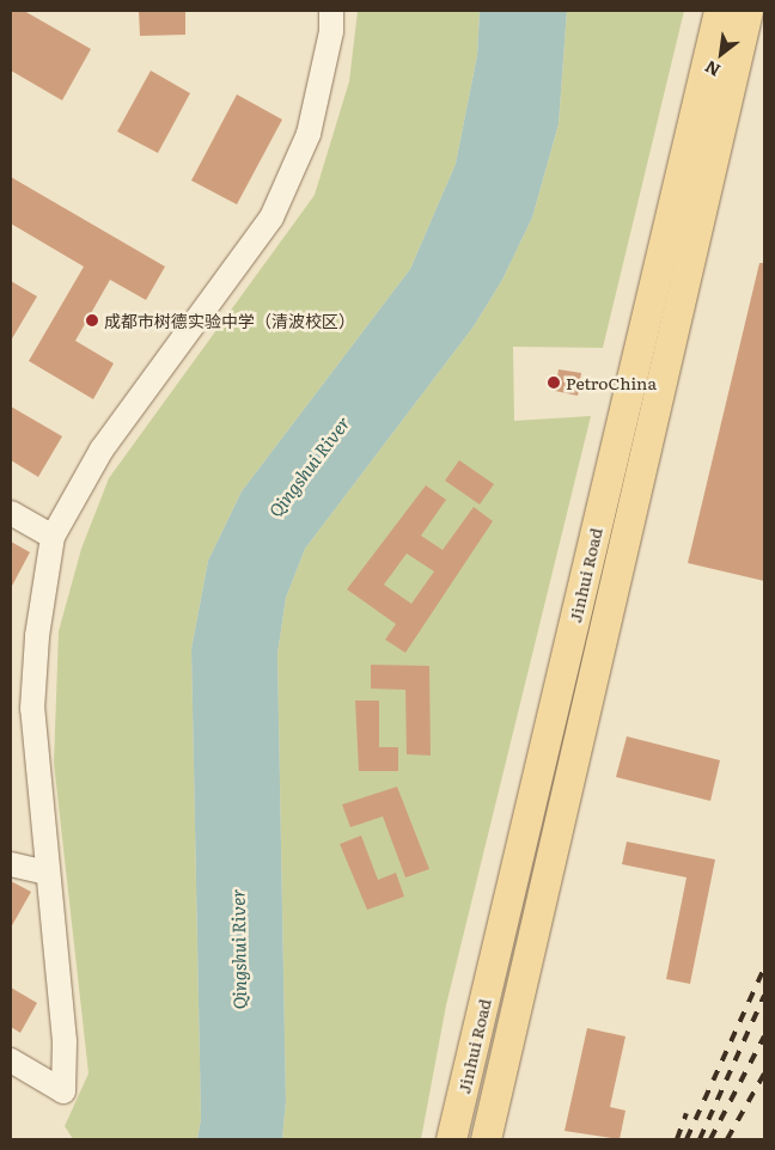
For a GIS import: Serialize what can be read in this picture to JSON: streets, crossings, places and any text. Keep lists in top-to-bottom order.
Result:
{
  "streets": {
    "main road": ["Jinhui Road"]
  },
  "water": ["Qingshui River"],
  "places": ["成都市树德实验中学（清波校区）", "PetroChina"],
  "north": "bottom left"
}
